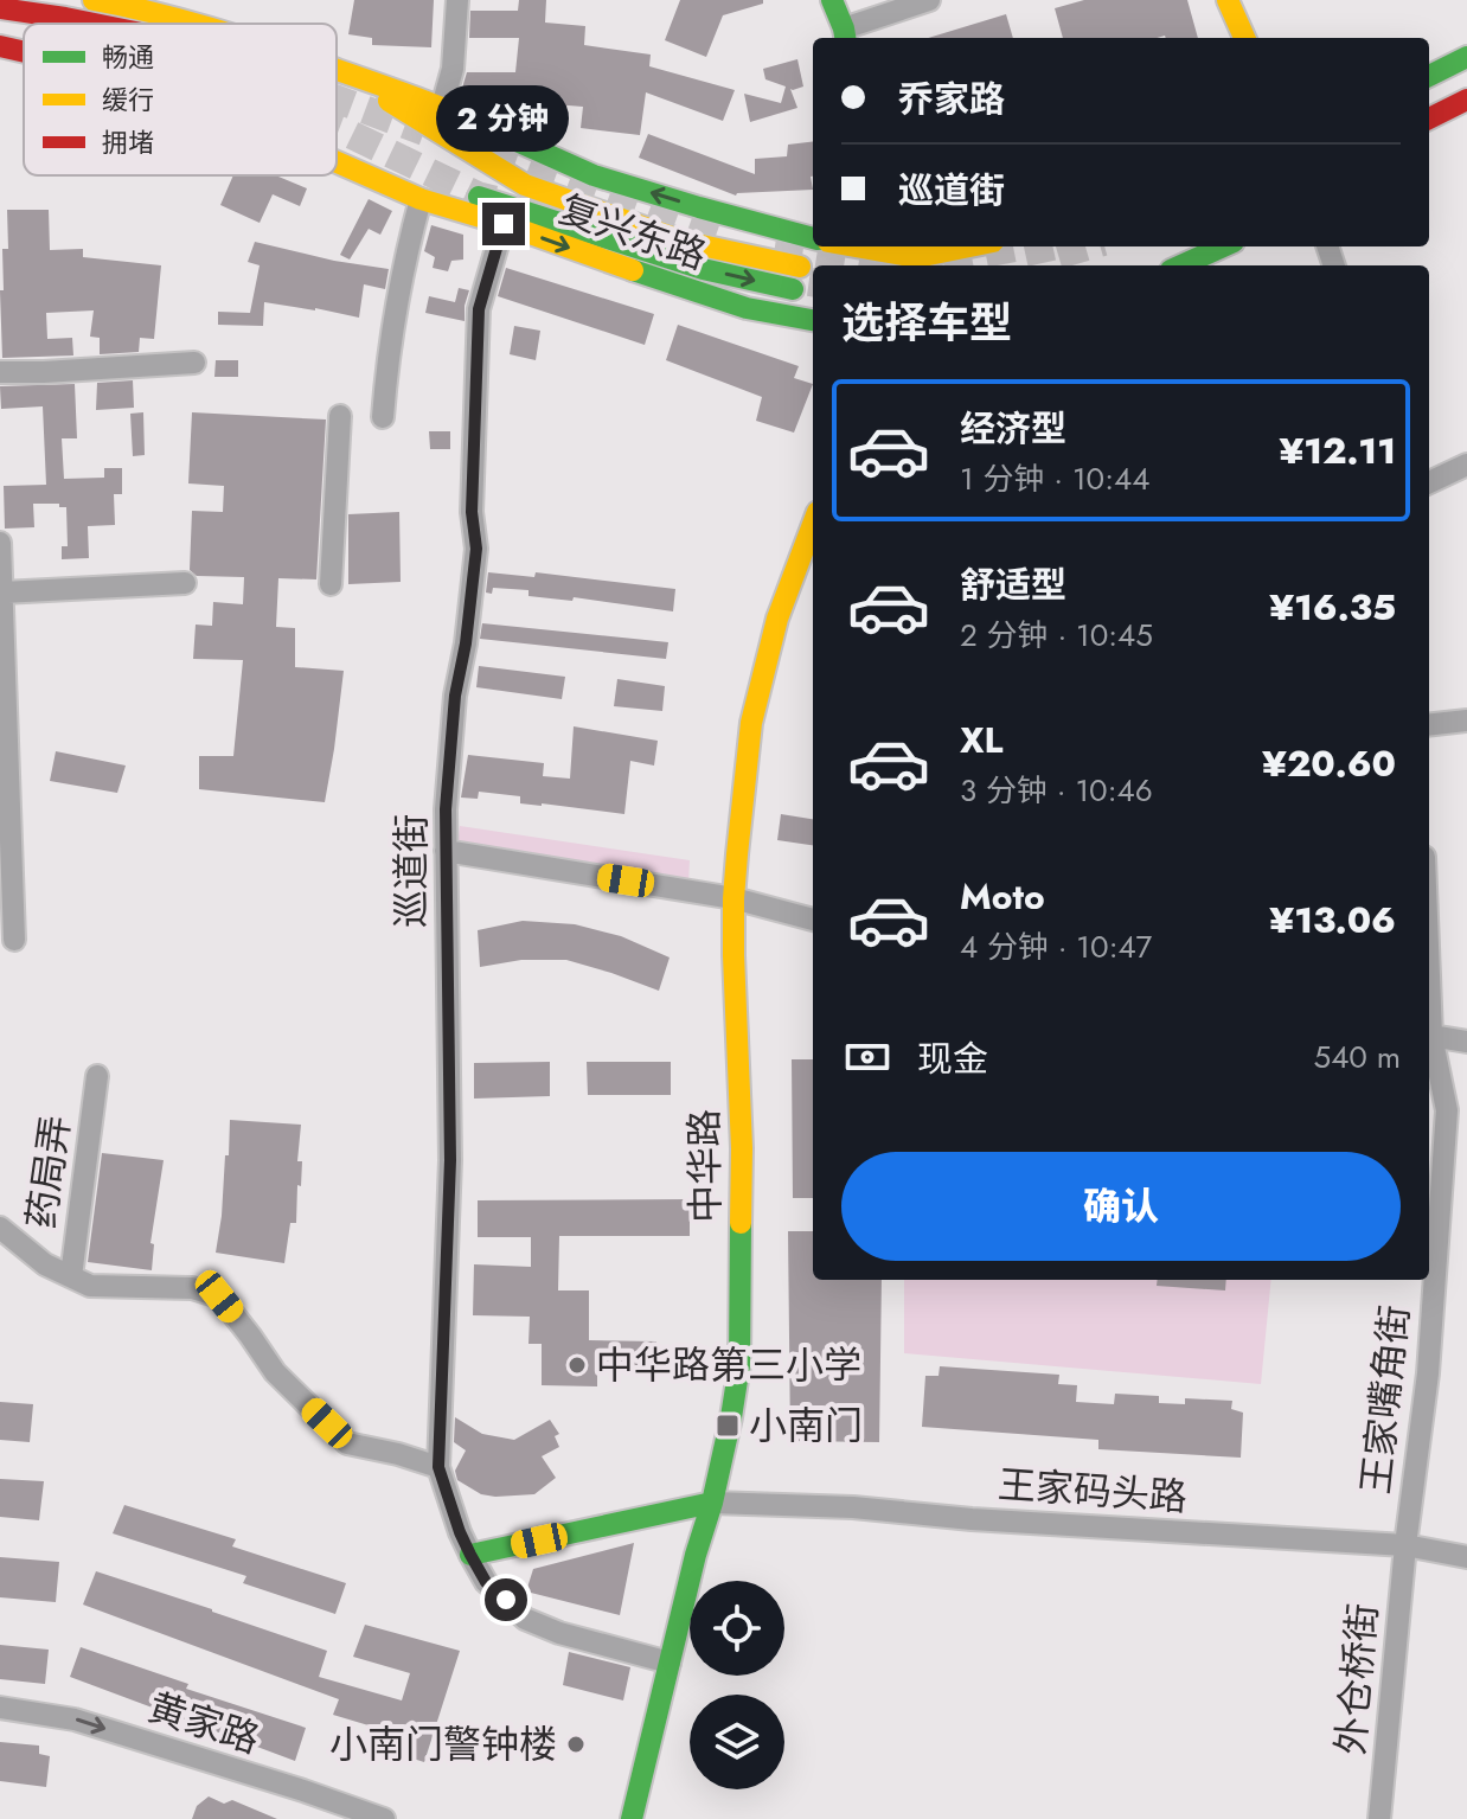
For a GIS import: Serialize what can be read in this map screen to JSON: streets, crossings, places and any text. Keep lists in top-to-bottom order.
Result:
{
  "streets": {
    "main road": ["复兴东路", "中华路"],
    "street": [
      "巡道街",
      "药局弄",
      "王家嘴角街",
      "王家码头路",
      "外仓桥街",
      "黄家路"
    ]
  },
  "crossings": [
    ["复兴东路", "巡道街"],
    ["中华路", "王家码头路"],
    ["王家嘴角街", "王家码头路"],
    ["王家嘴角街", "外仓桥街"],
    ["王家码头路", "外仓桥街"]
  ],
  "one_way": ["黄家路"],
  "places": {
    "other": ["中华路第三小学", "小南门警钟楼"],
    "transit": ["小南门"]
  },
  "legend": ["畅通", "缓行", "拥堵"],
  "page": {
    "banner": ["乔家路", "巡道街"],
    "bubble": "2 分钟",
    "heading": "选择车型",
    "list": [
      {
        "name": "经济型",
        "note": "1 分钟 · 10:44",
        "value": "¥12.11"
      },
      {
        "name": "舒适型",
        "note": "2 分钟 · 10:45",
        "value": "¥16.35"
      },
      {
        "name": "XL",
        "note": "3 分钟 · 10:46",
        "value": "¥20.60"
      },
      {
        "name": "Moto",
        "note": "4 分钟 · 10:47",
        "value": "¥13.06"
      }
    ],
    "pay": ["现金", "540 m"],
    "buttons": "确认"
  }
}
